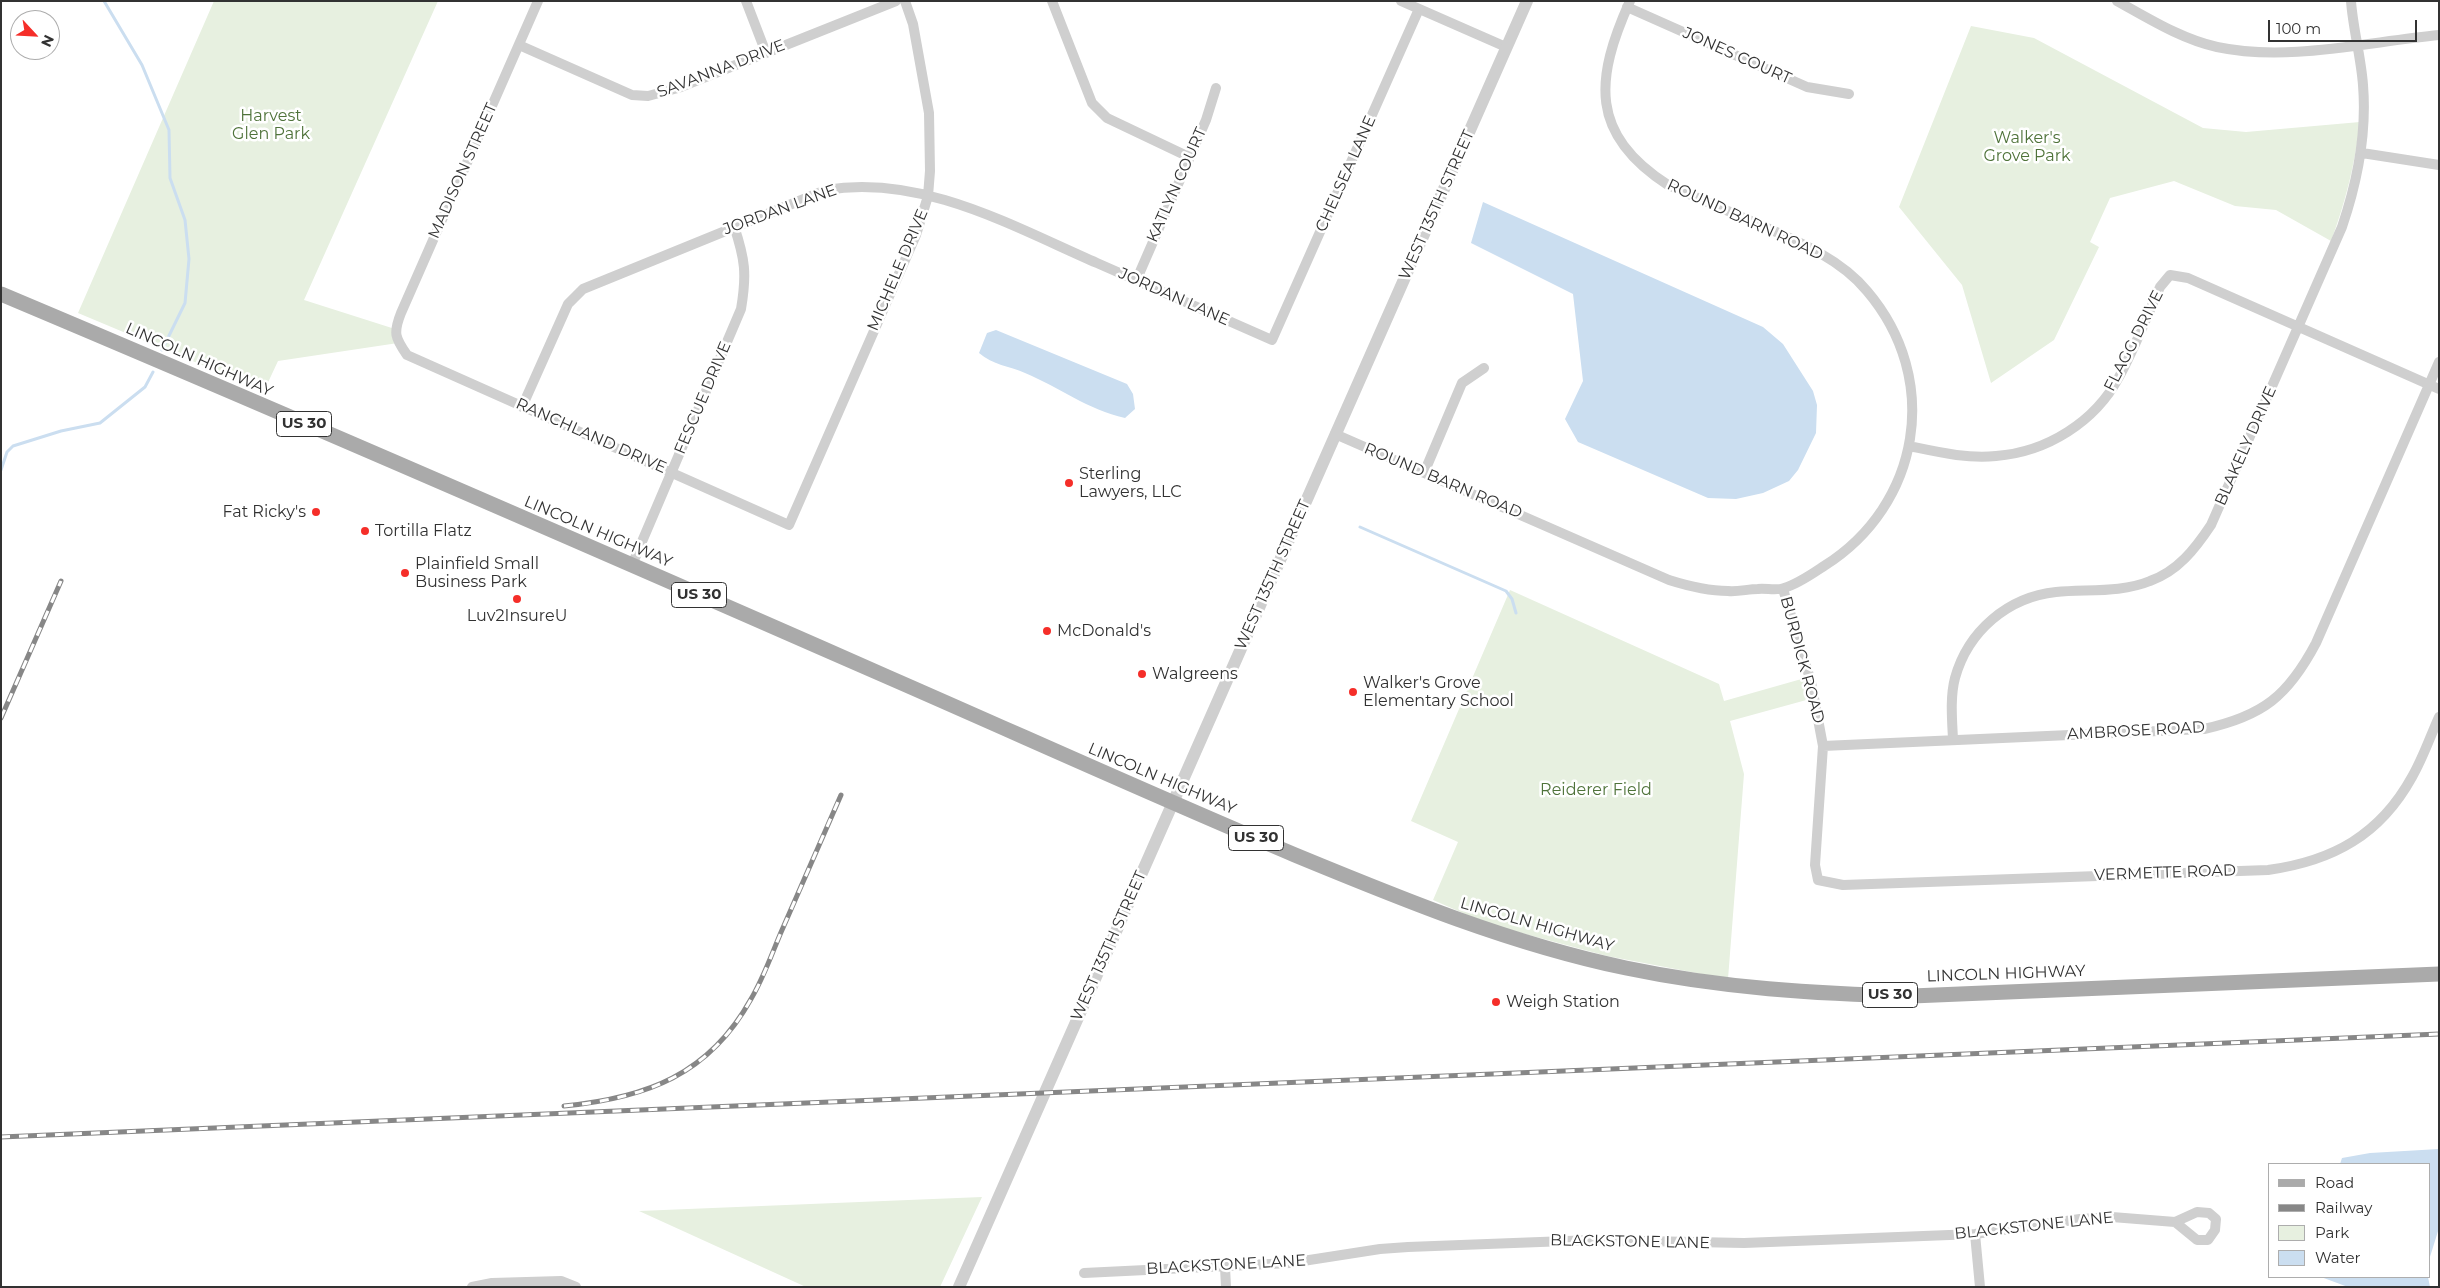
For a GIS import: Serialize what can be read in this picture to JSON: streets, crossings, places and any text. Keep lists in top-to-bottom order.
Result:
{
  "streets": {
    "main road": ["LINCOLN HIGHWAY", "US 30"],
    "street": [
      "JONES COURT",
      "SAVANNA DRIVE",
      "MADISON STREET",
      "CHELSEA LANE",
      "KATLYN COURT",
      "WEST 135TH STREET",
      "JORDAN LANE",
      "ROUND BARN ROAD",
      "MICHELE DRIVE",
      "FLAGG DRIVE",
      "FESCUE DRIVE",
      "RANCHLAND DRIVE",
      "BLAKELY DRIVE",
      "BURDICK ROAD",
      "AMBROSE ROAD",
      "VERMETTE ROAD",
      "BLACKSTONE LANE"
    ]
  },
  "crossings": [
    ["JONES COURT", "ROUND BARN ROAD"],
    ["SAVANNA DRIVE", "MADISON STREET"],
    ["MADISON STREET", "RANCHLAND DRIVE"],
    ["CHELSEA LANE", "JORDAN LANE"],
    ["KATLYN COURT", "JORDAN LANE"],
    ["WEST 135TH STREET", "ROUND BARN ROAD"],
    ["WEST 135TH STREET", "LINCOLN HIGHWAY"],
    ["JORDAN LANE", "MICHELE DRIVE"],
    ["JORDAN LANE", "FESCUE DRIVE"],
    ["JORDAN LANE", "RANCHLAND DRIVE"],
    ["ROUND BARN ROAD", "FLAGG DRIVE"],
    ["ROUND BARN ROAD", "BURDICK ROAD"],
    ["MICHELE DRIVE", "RANCHLAND DRIVE"],
    ["FLAGG DRIVE", "BLAKELY DRIVE"],
    ["FLAGG DRIVE", "AMBROSE ROAD"],
    ["LINCOLN HIGHWAY", "FESCUE DRIVE"],
    ["FESCUE DRIVE", "RANCHLAND DRIVE"],
    ["BLAKELY DRIVE", "AMBROSE ROAD"],
    ["BURDICK ROAD", "AMBROSE ROAD"],
    ["BURDICK ROAD", "VERMETTE ROAD"]
  ],
  "parks": ["Harvest Glen Park", "Walker's Grove Park", "Reiderer Field"],
  "places": [
    "Sterling Lawyers, LLC",
    "Fat Ricky's",
    "Tortilla Flatz",
    "Plainfield Small Business Park",
    "Luv2InsureU",
    "McDonald's",
    "Walgreens",
    "Walker's Grove Elementary School",
    "Weigh Station"
  ],
  "legend": [
    "Road",
    "Railway",
    "Park",
    "Water"
  ],
  "scale_bar": "100 m",
  "north": "bottom right"
}
